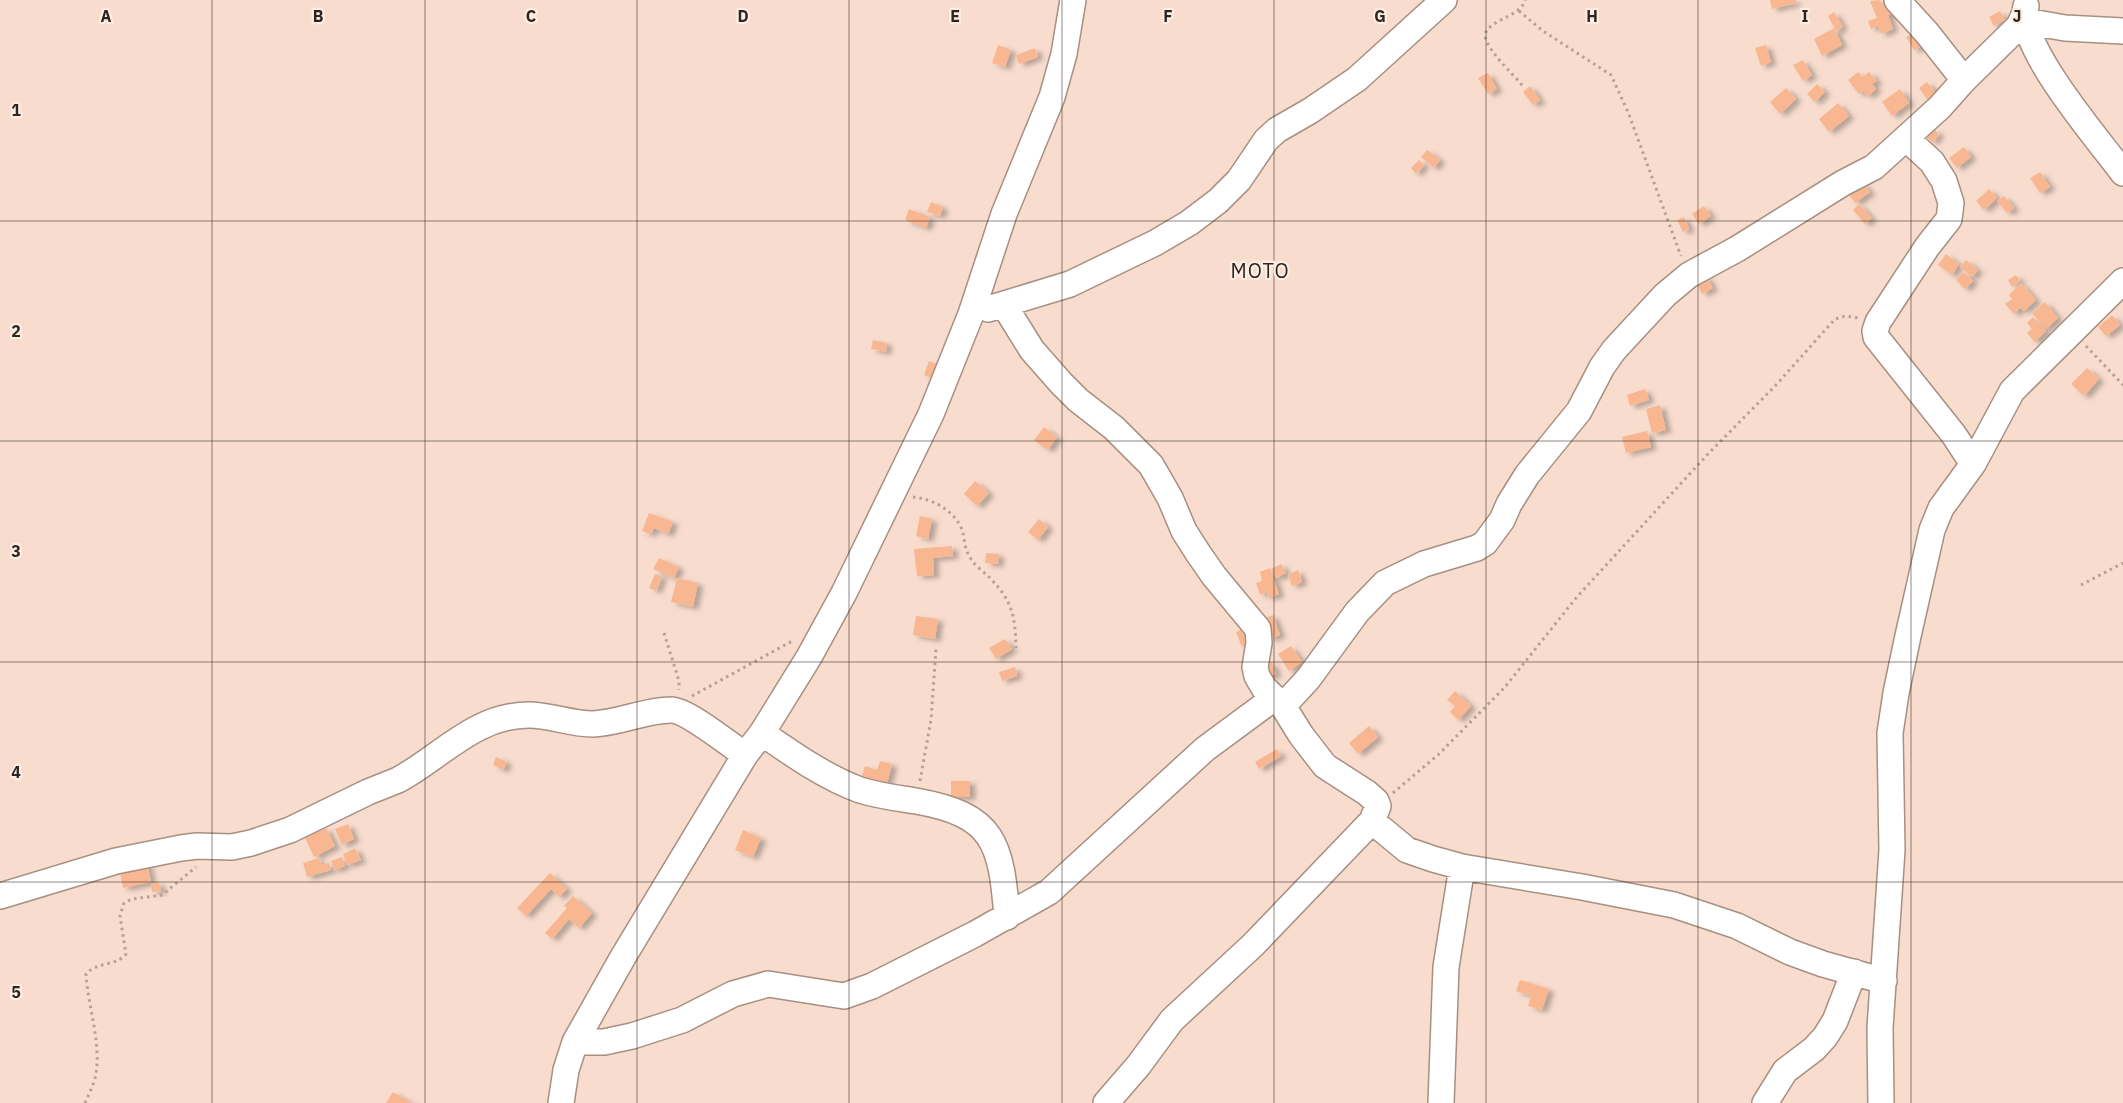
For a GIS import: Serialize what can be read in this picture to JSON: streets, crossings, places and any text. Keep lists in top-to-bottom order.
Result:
{
  "districts": ["MOTO"],
  "grid": {
    "columns": [
      "A",
      "B",
      "C",
      "D",
      "E",
      "F",
      "G",
      "H",
      "I",
      "J"
    ],
    "rows": [
      "1",
      "2",
      "3",
      "4",
      "5"
    ]
  }
}
